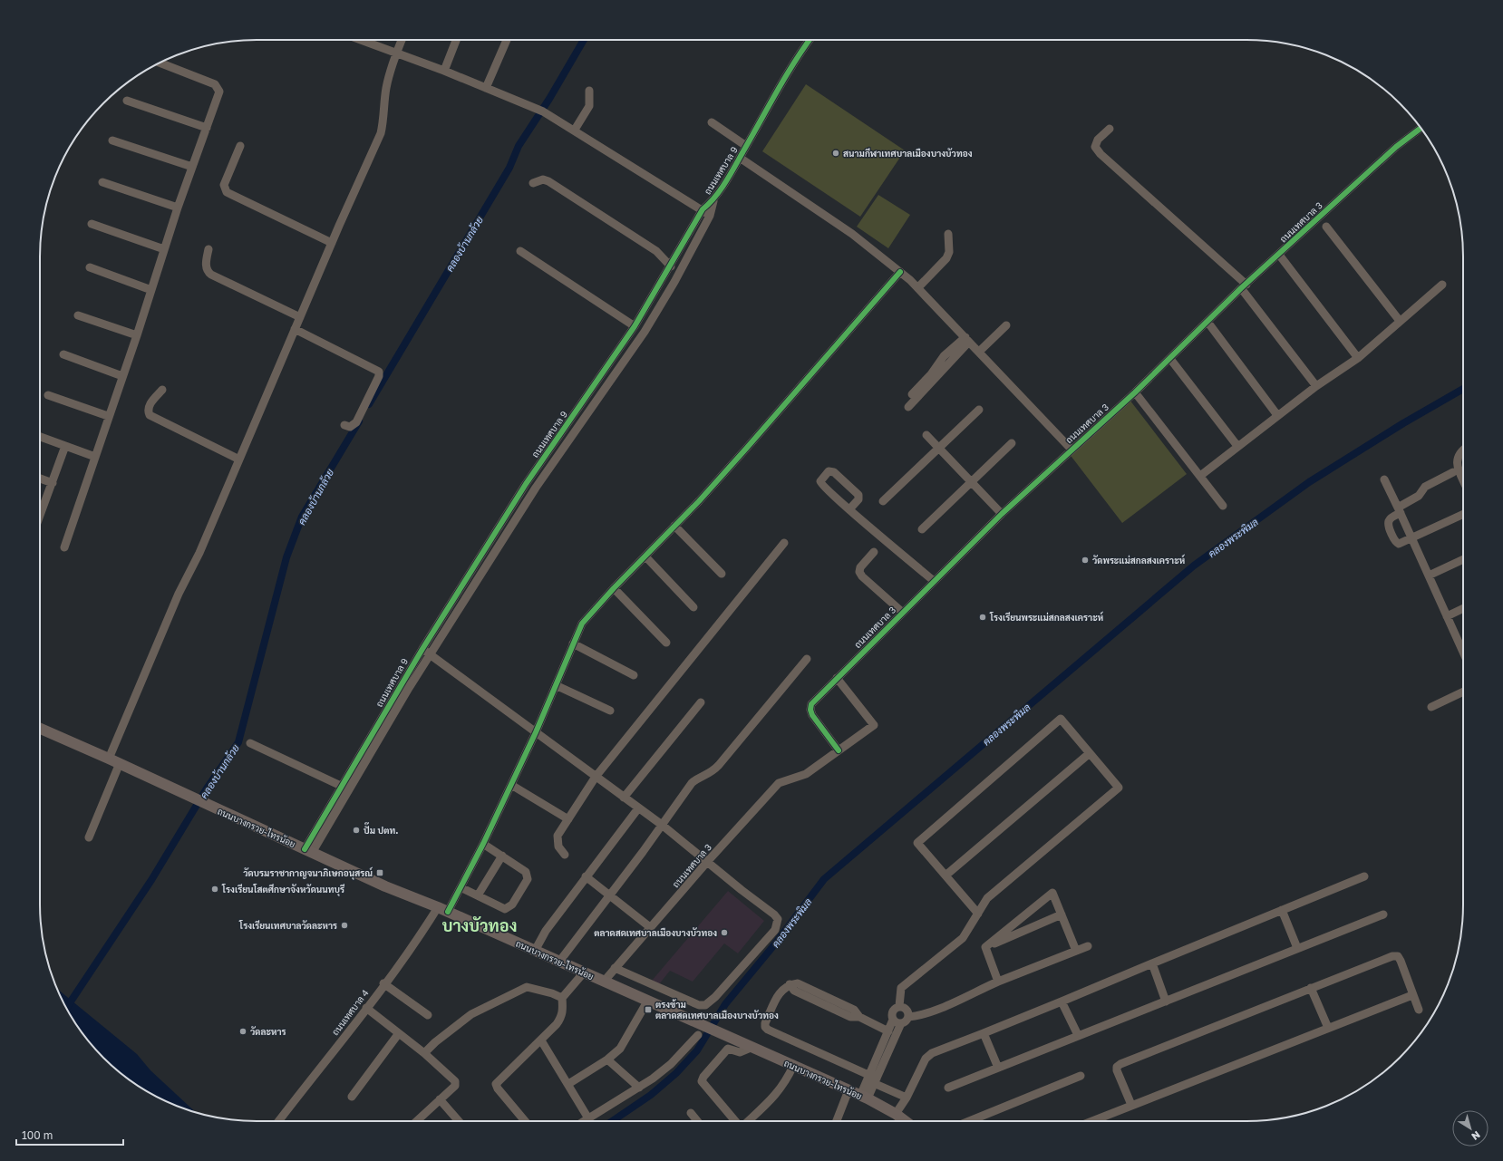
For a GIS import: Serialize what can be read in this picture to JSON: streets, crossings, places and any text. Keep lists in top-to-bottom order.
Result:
{
  "streets": {
    "main road": ["ถนนบางกรวย-ไทรน้อย"],
    "street": ["ถนนเทศบาล 9", "ถนนเทศบาล 3", "ถนนเทศบาล 4"]
  },
  "crossings": [
    ["ถนนเทศบาล 9", "ถนนบางกรวย-ไทรน้อย"],
    ["ถนนเทศบาล 3", "ถนนบางกรวย-ไทรน้อย"],
    ["ถนนบางกรวย-ไทรน้อย", "ถนนเทศบาล 4"]
  ],
  "districts": ["บางบัวทอง"],
  "water": ["คลองบ้านกล้วย", "คลองพระพิมล"],
  "places": {
    "other": [
      "สนามกีฬาเทศบาลเมืองบางบัวทอง",
      "วัดพระแม่สกลสงเคราะห์",
      "โรงเรียนพระแม่สกลสงเคราะห์",
      "ปั๊ม ปตท.",
      "โรงเรียนโสตศึกษาจังหวัดนนทบุรี",
      "โรงเรียนเทศบาลวัดละหาร",
      "ตลาดสดเทศบาลเมืองบางบัวทอง",
      "วัดละหาร"
    ],
    "transit": ["วัดบรมราชากาญจนาภิเษกอนุสรณ์", "ตรงข้าม ตลาดสดเทศบาลเมืองบางบัวทอง"]
  },
  "scale_bar": "100 m",
  "north": "bottom right"
}
